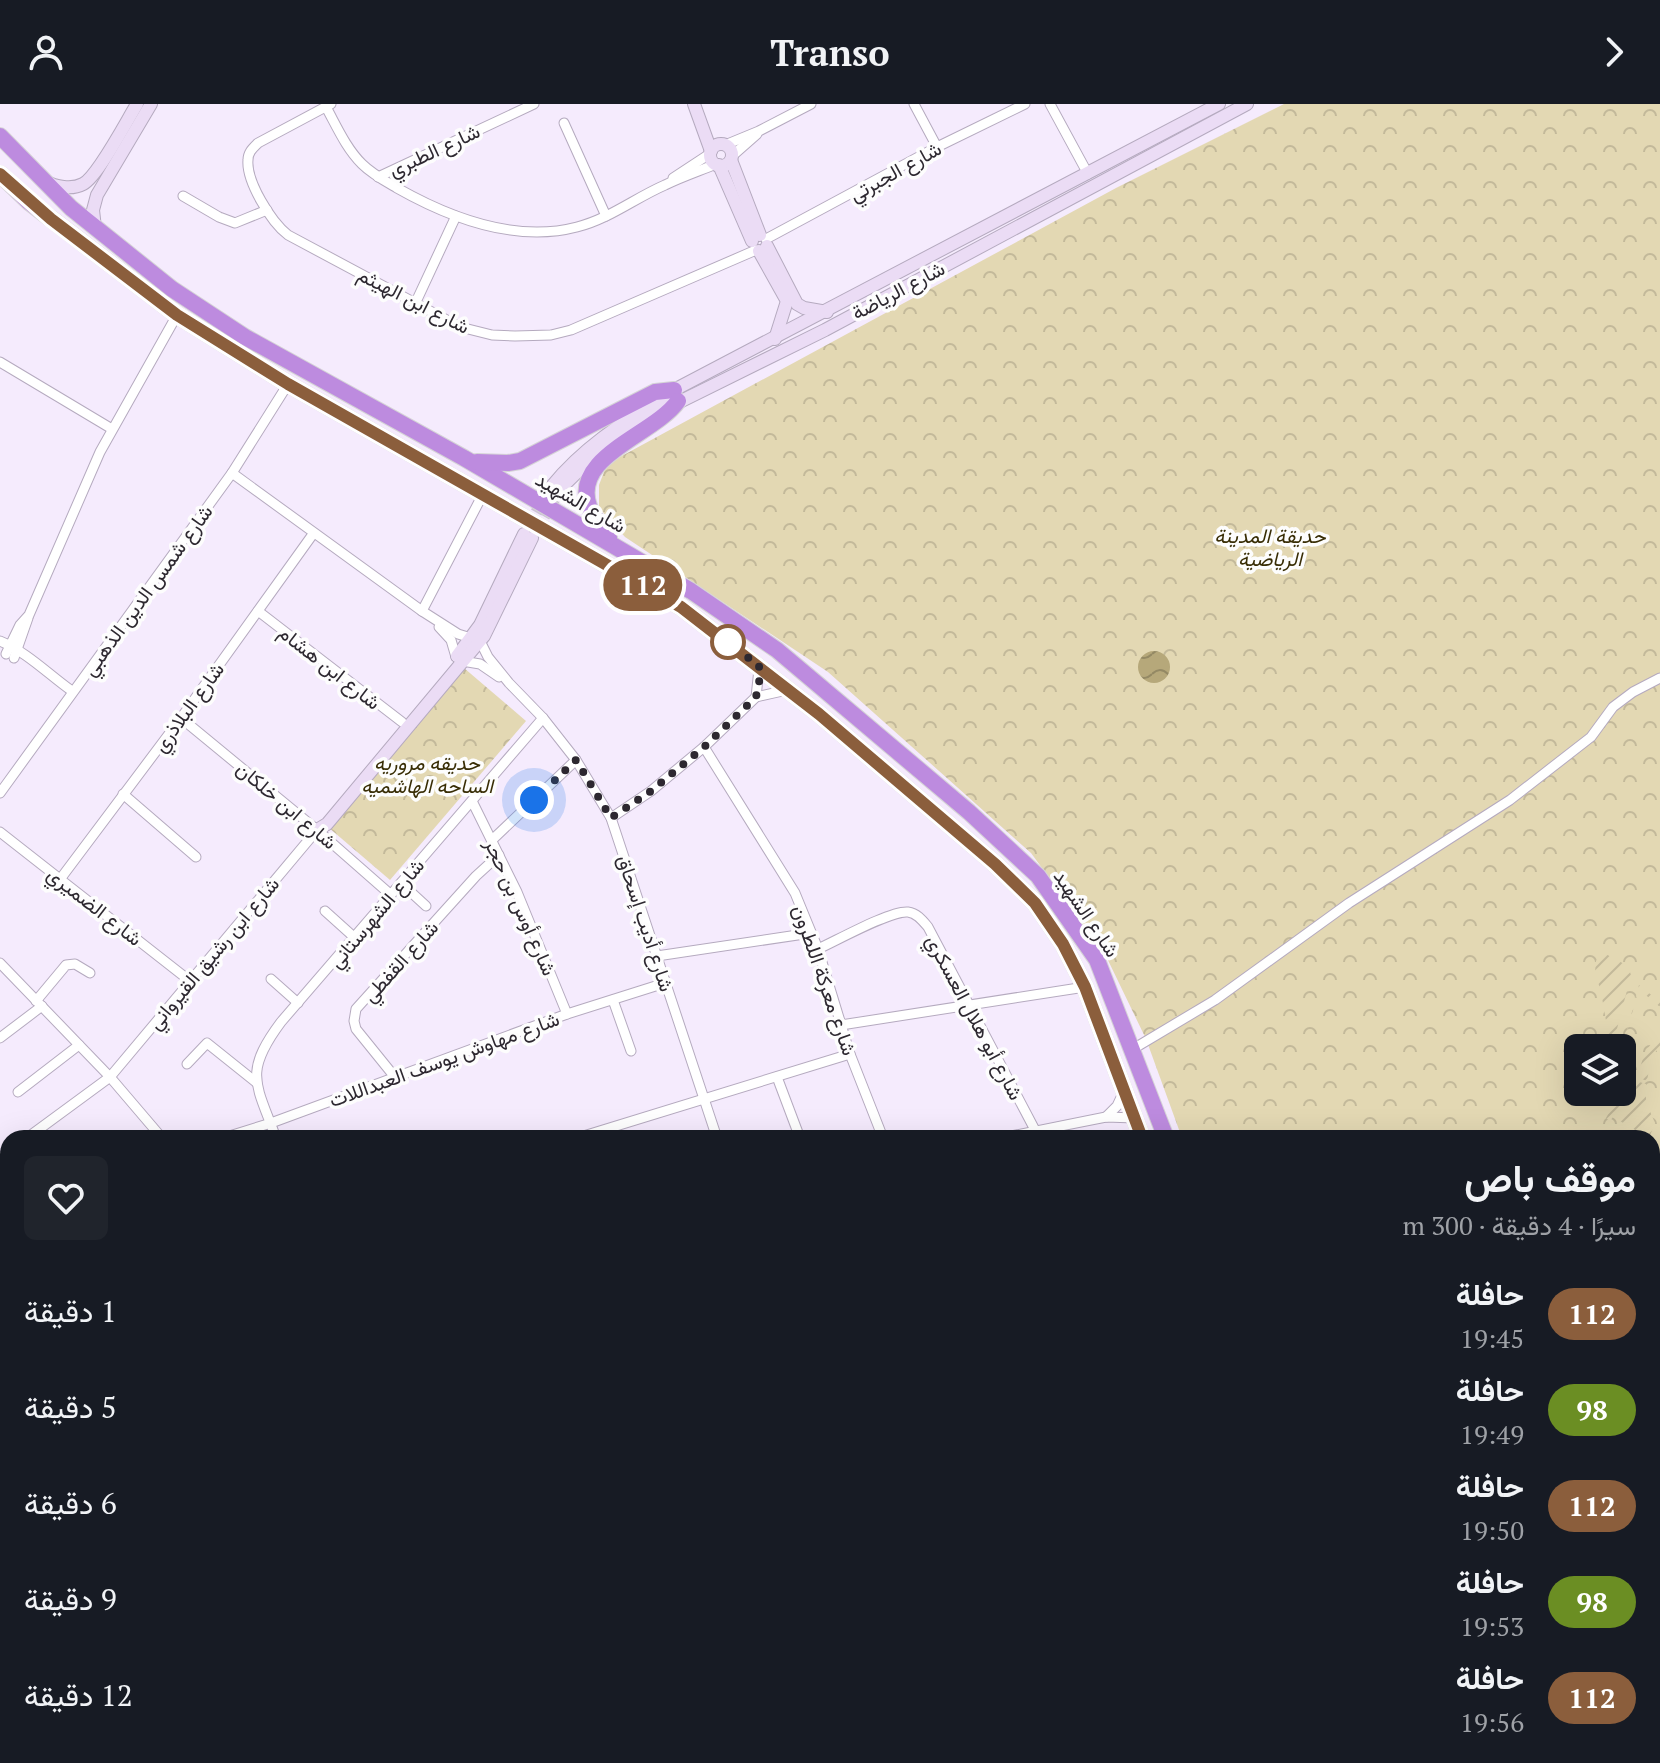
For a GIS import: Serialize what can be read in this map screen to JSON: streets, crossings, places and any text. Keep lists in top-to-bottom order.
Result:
{
  "streets": {
    "highway": ["شارع الشهيد"],
    "main road": ["شارع الرياضة", "شارع ابن رشيق القيرواني"],
    "street": [
      "شارع الطبري",
      "شارع الجبرتي",
      "شارع ابن الهيثم",
      "شارع شمس الدين الذهبي",
      "شارع ابن هشام",
      "شارع البلاذري",
      "شارع ابن خلكان",
      "شارع الضميري",
      "شارع أوس بن حجر",
      "شارع الشهرستاني",
      "شارع أديب إسحاق",
      "شارع القفطي",
      "شارع معركة اللطرون",
      "شارع أبو هلال العسكري",
      "شارع مهاوش يوسف العبداللات"
    ]
  },
  "crossings": [
    ["شارع الجبرتي", "شارع ابن الهيثم"],
    ["شارع الشهيد", "شارع شمس الدين الذهبي"],
    ["شارع شمس الدين الذهبي", "شارع أديب إسحاق"],
    ["شارع ابن هشام", "شارع البلاذري"],
    ["شارع ابن هشام", "شارع ابن رشيق القيرواني"],
    ["شارع البلاذري", "شارع ابن خلكان"],
    ["شارع البلاذري", "شارع الضميري"],
    ["شارع البلاذري", "شارع أديب إسحاق"],
    ["شارع ابن خلكان", "شارع الشهرستاني"],
    ["شارع ابن خلكان", "شارع ابن رشيق القيرواني"],
    ["شارع الضميري", "شارع ابن رشيق القيرواني"],
    ["شارع أوس بن حجر", "شارع الشهرستاني"],
    ["شارع أوس بن حجر", "شارع القفطي"],
    ["شارع أوس بن حجر", "شارع مهاوش يوسف العبداللات"],
    ["شارع الشهرستاني", "شارع أديب إسحاق"],
    ["شارع أديب إسحاق", "شارع ابن رشيق القيرواني"],
    ["شارع أديب إسحاق", "شارع مهاوش يوسف العبداللات"],
    ["شارع القفطي", "شارع مهاوش يوسف العبداللات"],
    ["شارع معركة اللطرون", "شارع أبو هلال العسكري"]
  ],
  "parks": ["حديقة المدينة الرياضية", "حديقه مروريه الساحه الهاشميه"],
  "lines": ["bus line 112"],
  "page": {
    "header": "Transo",
    "on_map": "112",
    "heading": ["موقف باص", "سيرًا · 4 دقيقة · 300 m"],
    "list": [
      {
        "mark": "112",
        "name": "حافلة",
        "note": "19:45",
        "value": "1 دقيقة"
      },
      {
        "mark": "98",
        "name": "حافلة",
        "note": "19:49",
        "value": "5 دقيقة"
      },
      {
        "mark": "112",
        "name": "حافلة",
        "note": "19:50",
        "value": "6 دقيقة"
      },
      {
        "mark": "98",
        "name": "حافلة",
        "note": "19:53",
        "value": "9 دقيقة"
      },
      {
        "mark": "112",
        "name": "حافلة",
        "note": "19:56",
        "value": "12 دقيقة"
      }
    ]
  }
}
